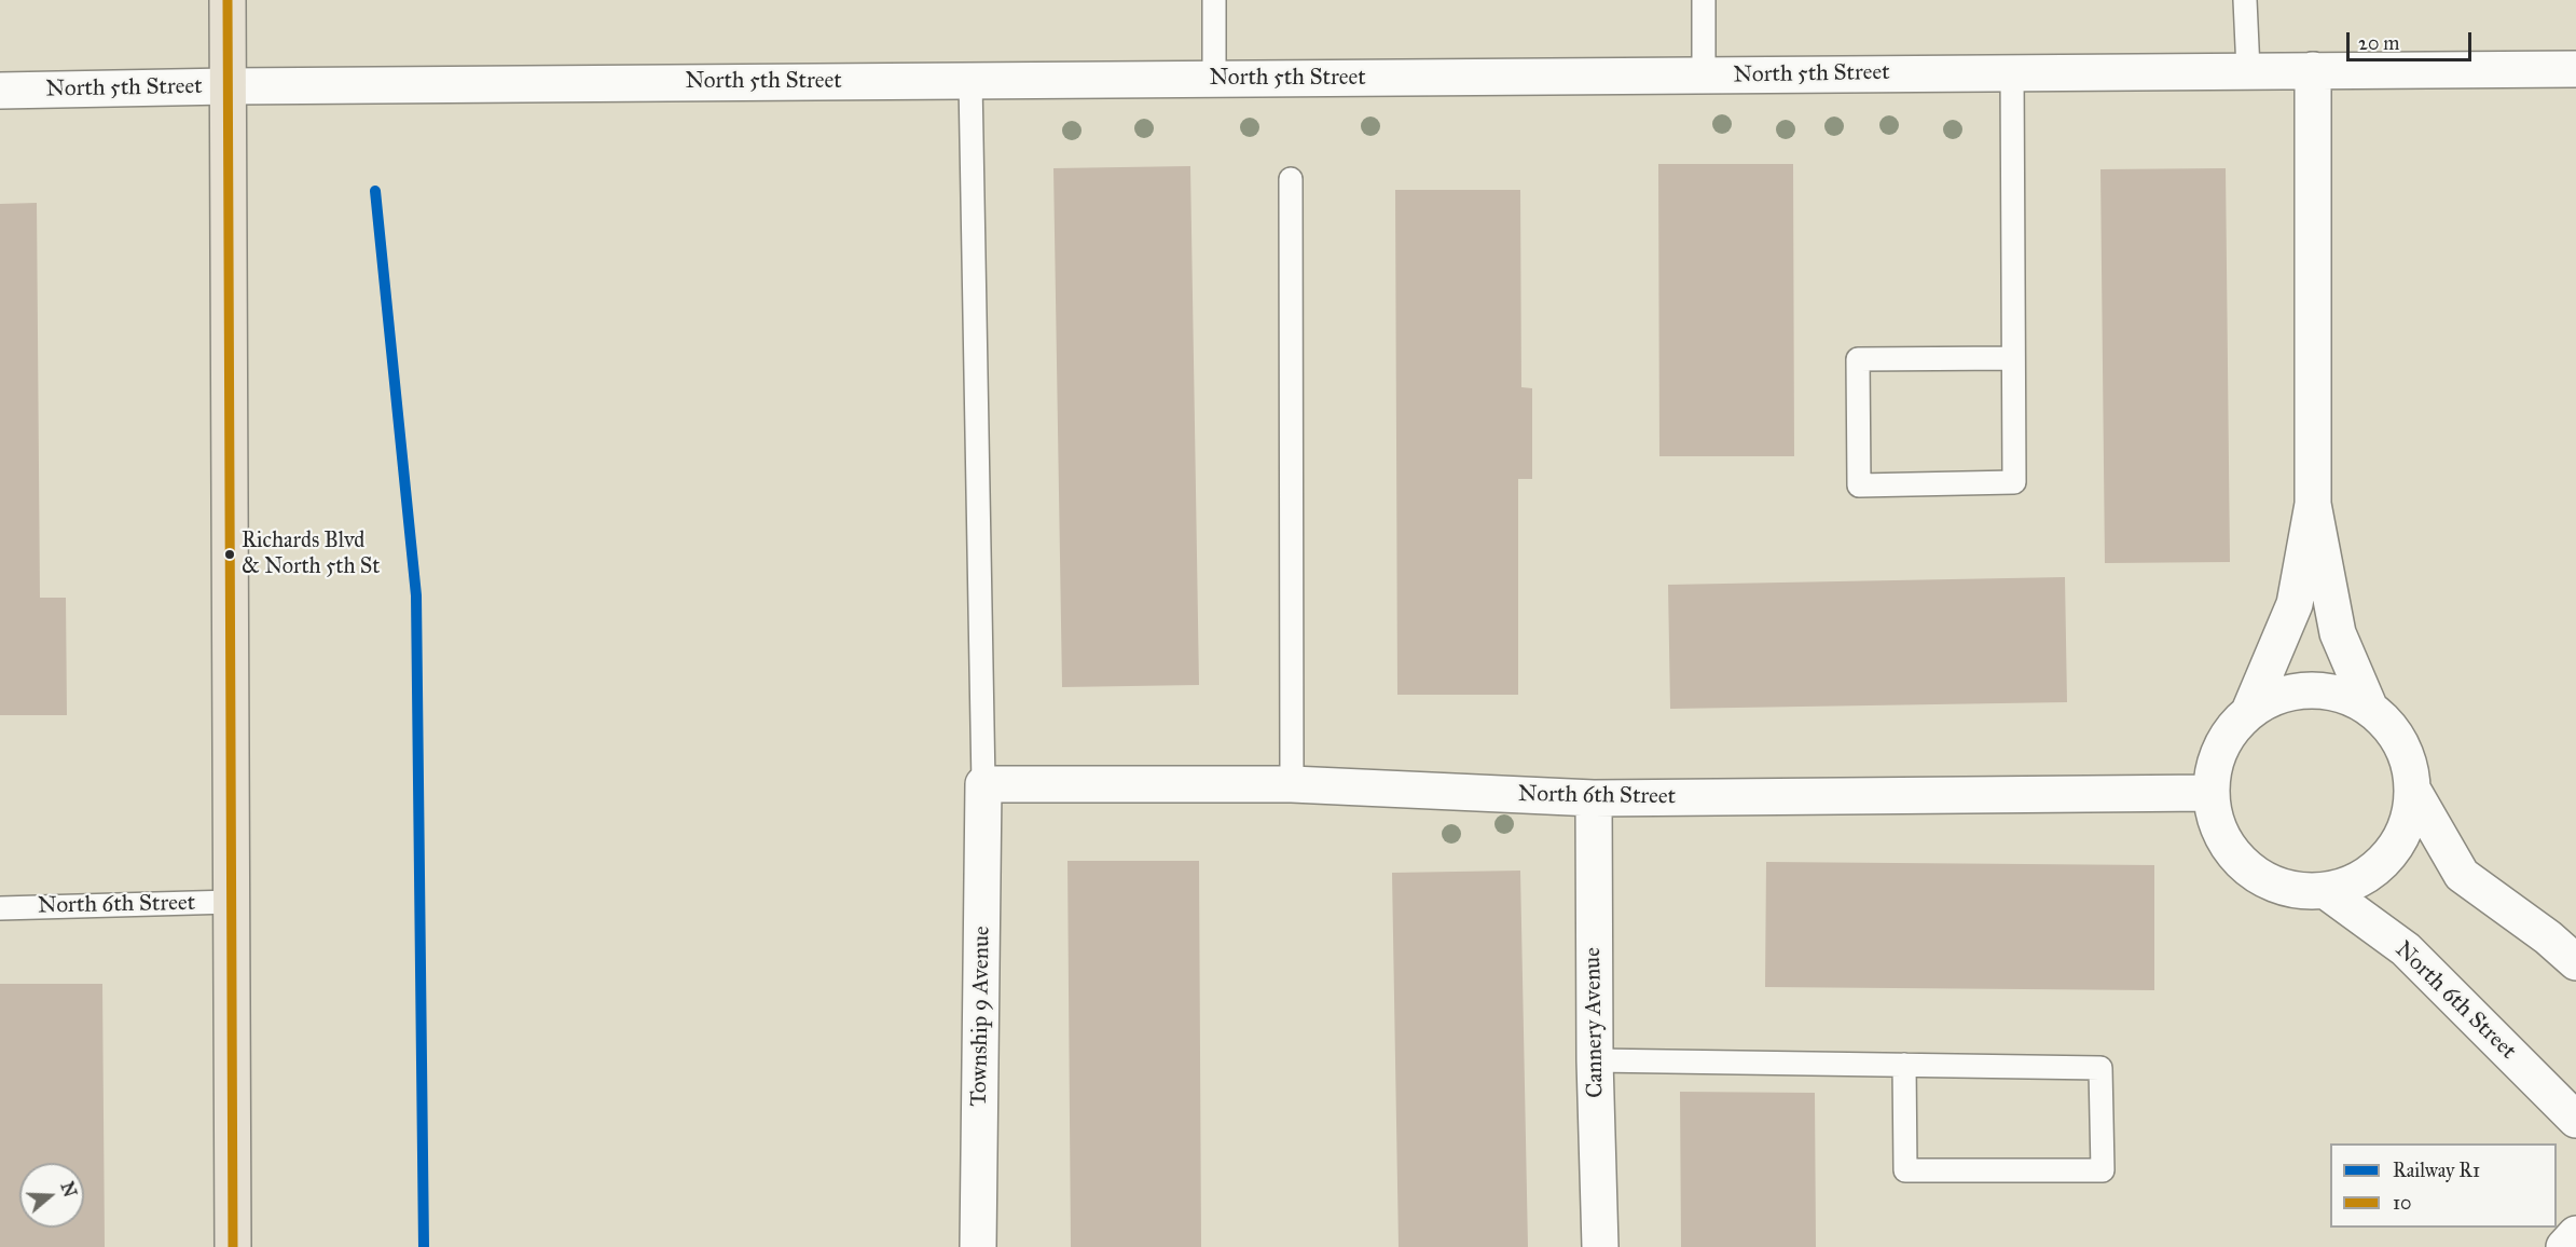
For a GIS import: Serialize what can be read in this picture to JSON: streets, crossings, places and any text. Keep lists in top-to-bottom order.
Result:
{
  "streets": {
    "street": [
      "North 5th Street",
      "North 6th Street",
      "Township 9 Avenue",
      "Cannery Avenue"
    ]
  },
  "crossings": [
    ["North 6th Street", "Township 9 Avenue"],
    ["North 6th Street", "Cannery Avenue"]
  ],
  "places": ["Richards Blvd & North 5th St"],
  "lines": ["transit line 10", "rail line R1"],
  "legend": ["Railway R1", "10"],
  "scale_bar": "20 m",
  "north": "right"
}
